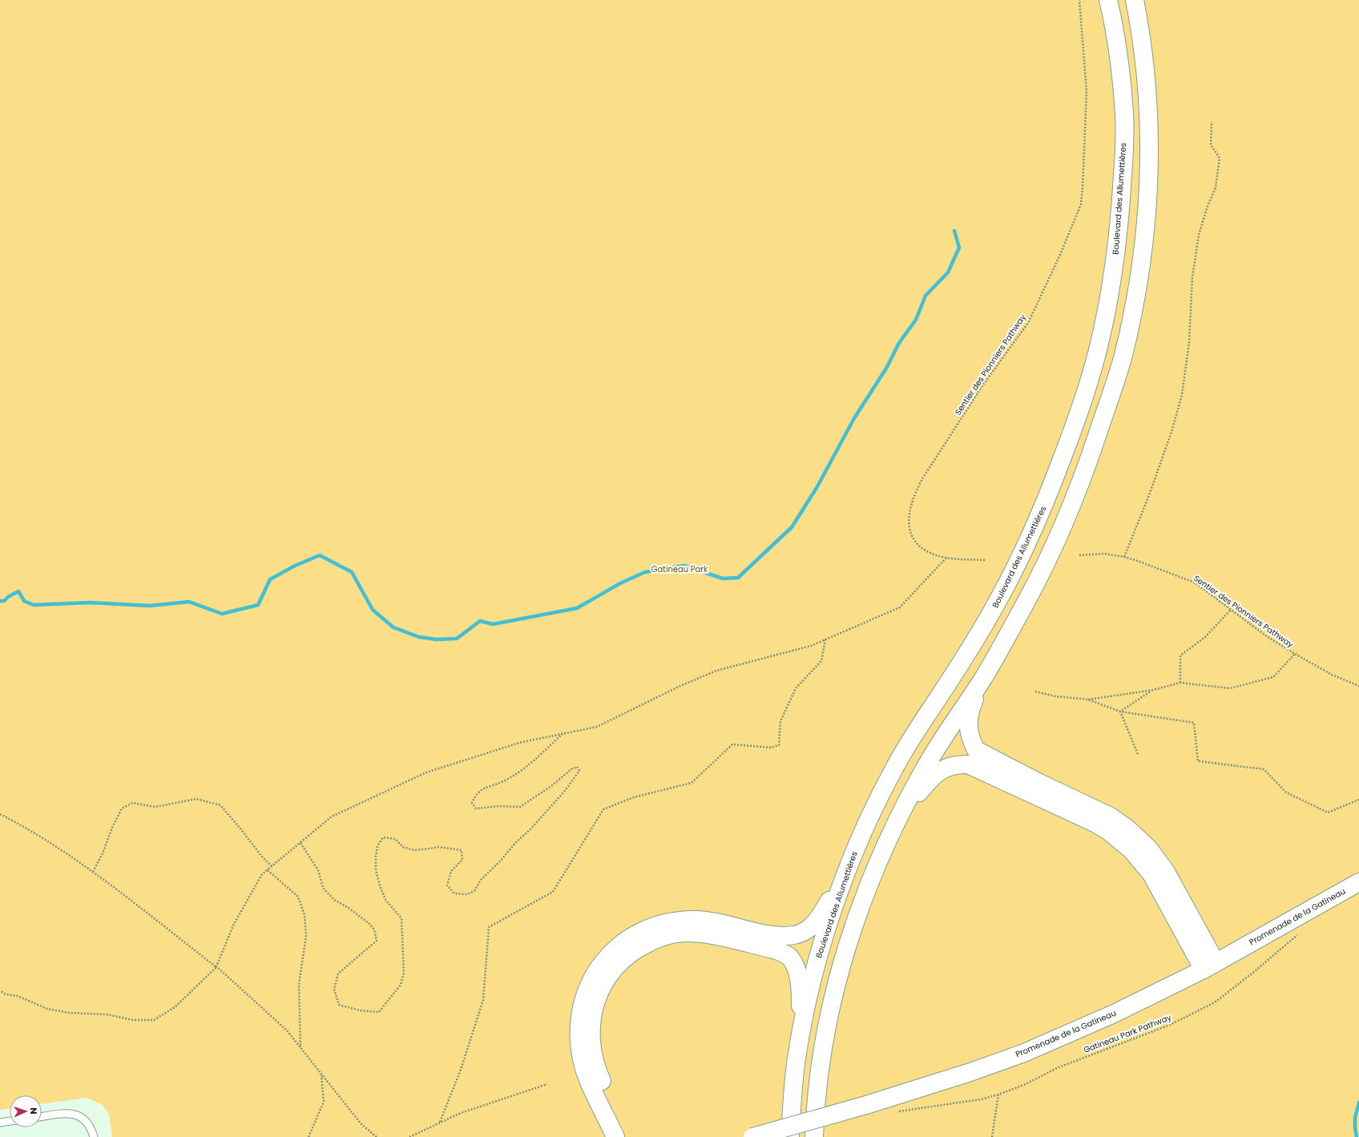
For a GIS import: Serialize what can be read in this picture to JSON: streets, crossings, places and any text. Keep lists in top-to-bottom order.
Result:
{
  "streets": {
    "main road": ["Boulevard des Allumettières", "Promenade de la Gatineau"],
    "path": ["Sentier des Pionniers Pathway", "Gatineau Park Pathway"]
  },
  "parks": ["Gatineau Park"],
  "north": "right"
}
